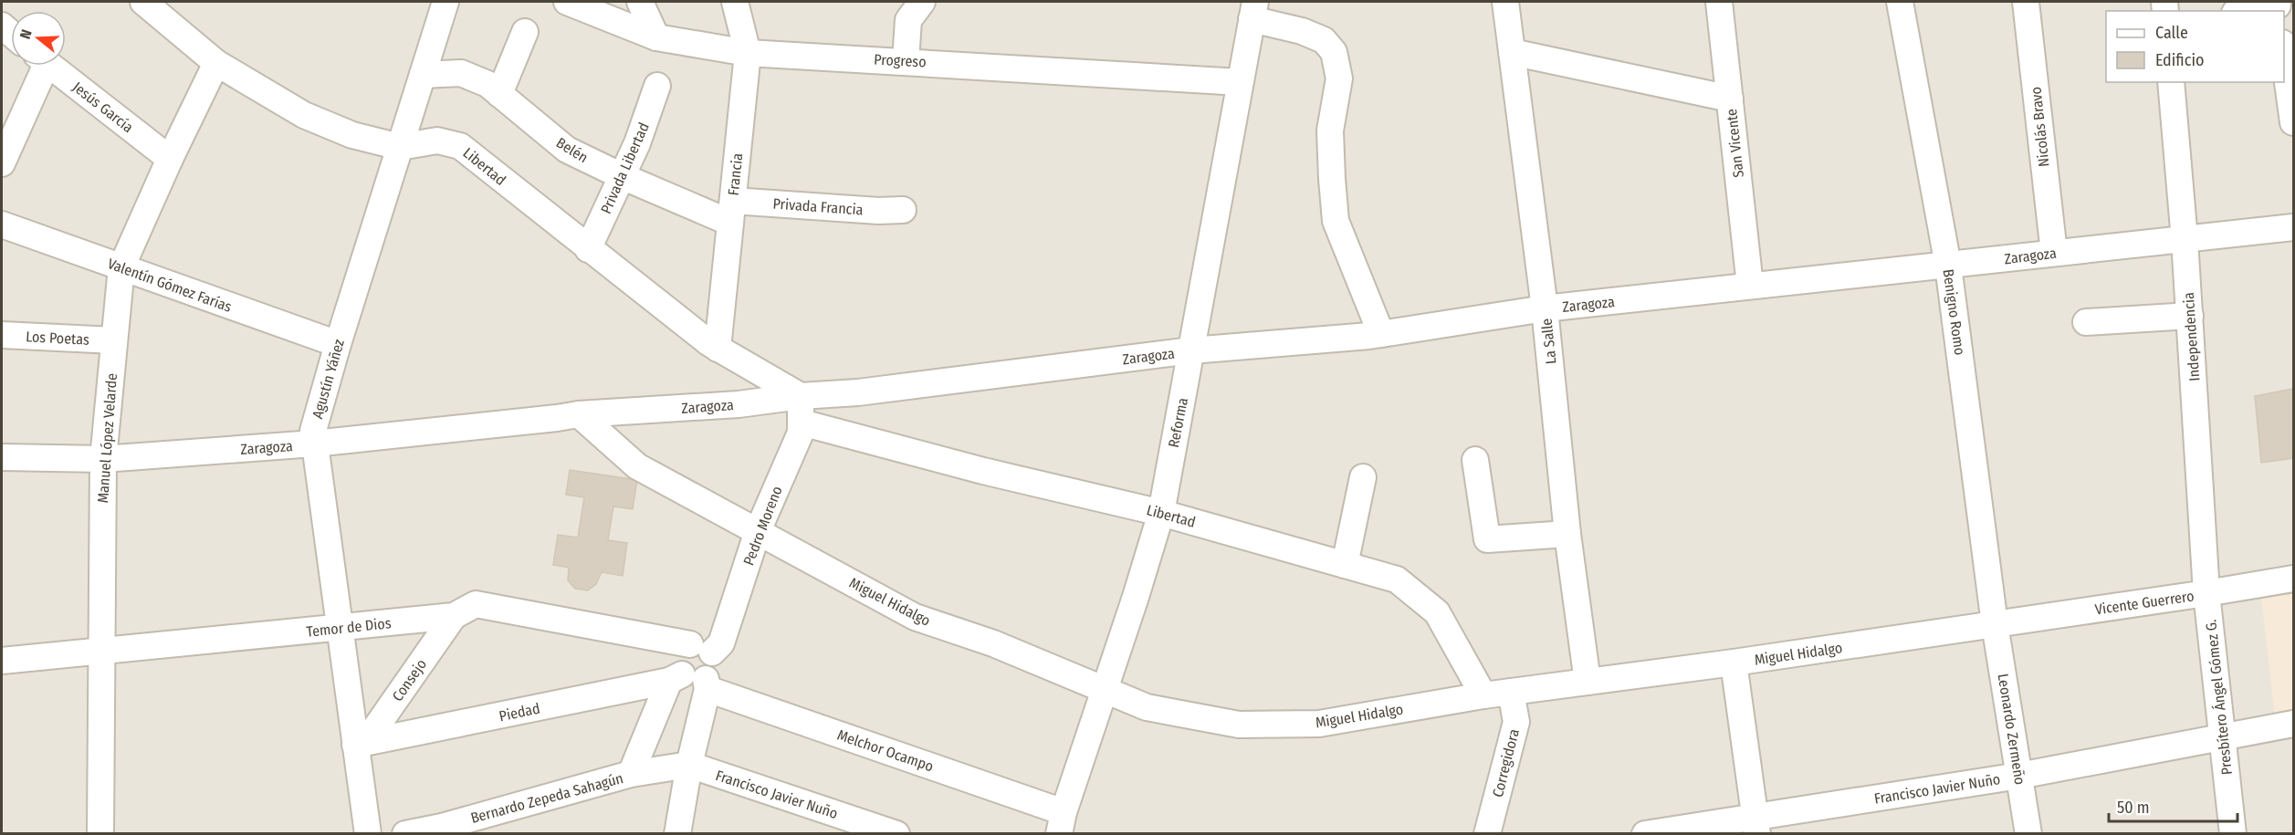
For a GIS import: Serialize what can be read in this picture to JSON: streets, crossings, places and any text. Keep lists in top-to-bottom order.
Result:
{
  "streets": {
    "street": [
      "Progreso",
      "Jesús García",
      "Nicolás Bravo",
      "San Vicente",
      "Belén",
      "Libertad",
      "Privada Libertad",
      "Francia",
      "Privada Francia",
      "Zaragoza",
      "Valentín Gómez Farías",
      "Benigno Romo",
      "Independencia",
      "Los Poetas",
      "La Salle",
      "Agustín Yáñez",
      "Reforma",
      "Manuel López Velarde",
      "Pedro Moreno",
      "Miguel Hidalgo",
      "Vicente Guerrero",
      "Temor de Dios",
      "Consejo",
      "Presbítero Ángel Gómez G.",
      "Piedad",
      "Leonardo Zermeño",
      "Melchor Ocampo",
      "Corregidora",
      "Francisco Javier Nuño",
      "Bernardo Zepeda Sahagún"
    ]
  },
  "crossings": [
    ["Progreso", "Francia"],
    ["Progreso", "Reforma"],
    ["Jesús García", "Manuel López Velarde"],
    ["Nicolás Bravo", "Zaragoza"],
    ["San Vicente", "Zaragoza"],
    ["Belén", "Privada Libertad"],
    ["Belén", "Francia"],
    ["Belén", "Privada Francia"],
    ["Belén", "Agustín Yáñez"],
    ["Libertad", "Privada Libertad"],
    ["Libertad", "Francia"],
    ["Libertad", "Zaragoza"],
    ["Libertad", "Agustín Yáñez"],
    ["Libertad", "Reforma"],
    ["Libertad", "Manuel López Velarde"],
    ["Libertad", "Pedro Moreno"],
    ["Libertad", "Miguel Hidalgo"],
    ["Francia", "Privada Francia"],
    ["Zaragoza", "Benigno Romo"],
    ["Zaragoza", "Independencia"],
    ["Zaragoza", "La Salle"],
    ["Zaragoza", "Agustín Yáñez"],
    ["Zaragoza", "Reforma"],
    ["Zaragoza", "Manuel López Velarde"],
    ["Zaragoza", "Pedro Moreno"],
    ["Zaragoza", "Miguel Hidalgo"],
    ["Valentín Gómez Farías", "Agustín Yáñez"],
    ["Valentín Gómez Farías", "Manuel López Velarde"],
    ["Benigno Romo", "Miguel Hidalgo"],
    ["Benigno Romo", "Vicente Guerrero"],
    ["Benigno Romo", "Leonardo Zermeño"],
    ["Independencia", "Vicente Guerrero"],
    ["Independencia", "Presbítero Ángel Gómez G."],
    ["Los Poetas", "Manuel López Velarde"],
    ["La Salle", "Miguel Hidalgo"],
    ["Agustín Yáñez", "Temor de Dios"],
    ["Agustín Yáñez", "Consejo"],
    ["Agustín Yáñez", "Piedad"],
    ["Reforma", "Miguel Hidalgo"],
    ["Reforma", "Melchor Ocampo"],
    ["Manuel López Velarde", "Temor de Dios"],
    ["Pedro Moreno", "Miguel Hidalgo"],
    ["Pedro Moreno", "Temor de Dios"],
    ["Pedro Moreno", "Piedad"],
    ["Pedro Moreno", "Melchor Ocampo"],
    ["Miguel Hidalgo", "Vicente Guerrero"],
    ["Miguel Hidalgo", "Leonardo Zermeño"],
    ["Miguel Hidalgo", "Corregidora"],
    ["Vicente Guerrero", "Presbítero Ángel Gómez G."],
    ["Vicente Guerrero", "Leonardo Zermeño"],
    ["Temor de Dios", "Consejo"],
    ["Temor de Dios", "Piedad"],
    ["Temor de Dios", "Melchor Ocampo"],
    ["Consejo", "Piedad"],
    ["Presbítero Ángel Gómez G.", "Francisco Javier Nuño"],
    ["Piedad", "Melchor Ocampo"],
    ["Leonardo Zermeño", "Francisco Javier Nuño"],
    ["Francisco Javier Nuño", "Bernardo Zepeda Sahagún"]
  ],
  "legend": ["Calle", "Edificio"],
  "scale_bar": "50 m",
  "north": "left"
}
